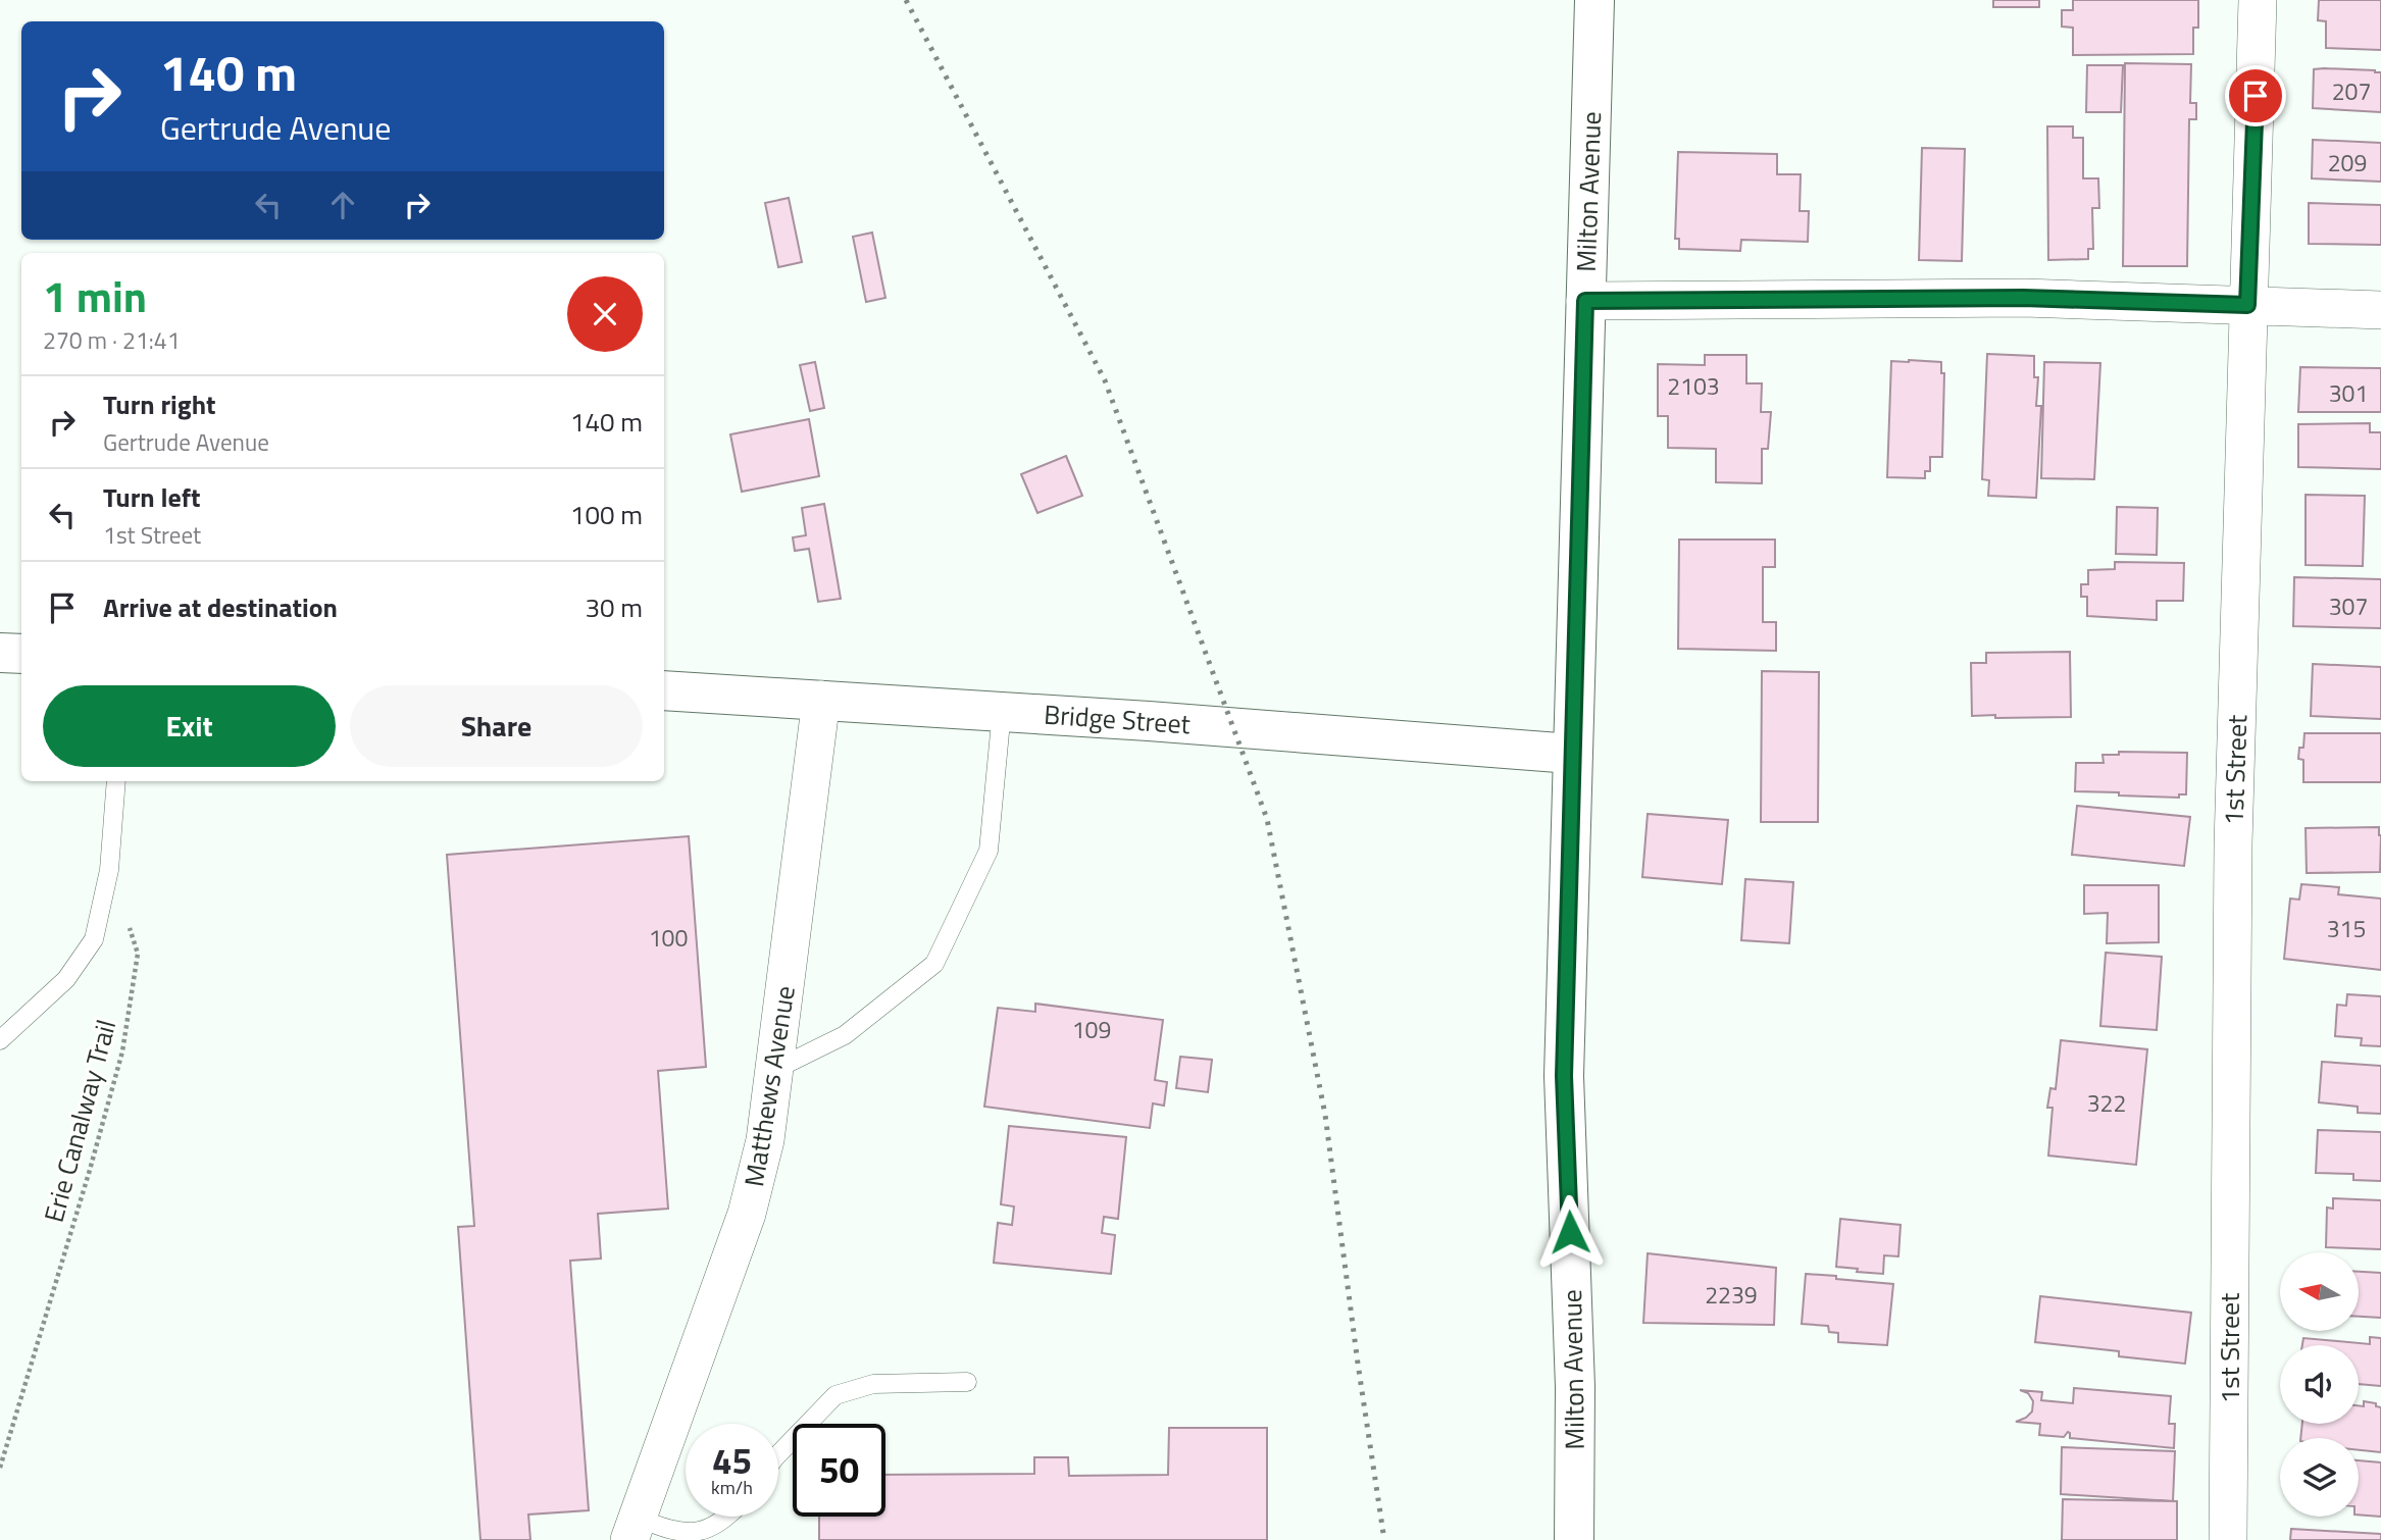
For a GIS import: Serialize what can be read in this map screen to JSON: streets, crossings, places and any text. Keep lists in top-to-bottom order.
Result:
{
  "streets": {
    "main road": ["Milton Avenue", "Bridge Street"],
    "street": ["1st Street", "Matthews Avenue"],
    "path": ["Erie Canalway Trail"]
  },
  "crossings": [
    ["Milton Avenue", "Bridge Street"],
    ["Bridge Street", "Matthews Avenue"]
  ],
  "house_numbers": [
    "207",
    "209",
    "2103",
    "301",
    "307",
    "315",
    "100",
    "109",
    "322",
    "2239"
  ],
  "north": "left",
  "page": {
    "turn": ["140 m", "Gertrude Avenue"],
    "heading": ["1 min", "270 m · 21:41"],
    "list": [
      {
        "name": "Turn right",
        "note": "Gertrude Avenue",
        "value": "140 m"
      },
      {
        "name": "Turn left",
        "note": "1st Street",
        "value": "100 m"
      },
      {
        "name": "Arrive at destination",
        "value": "30 m"
      }
    ],
    "buttons": ["Exit", "Share"],
    "speed": "45 km/h",
    "limit": "50"
  }
}
